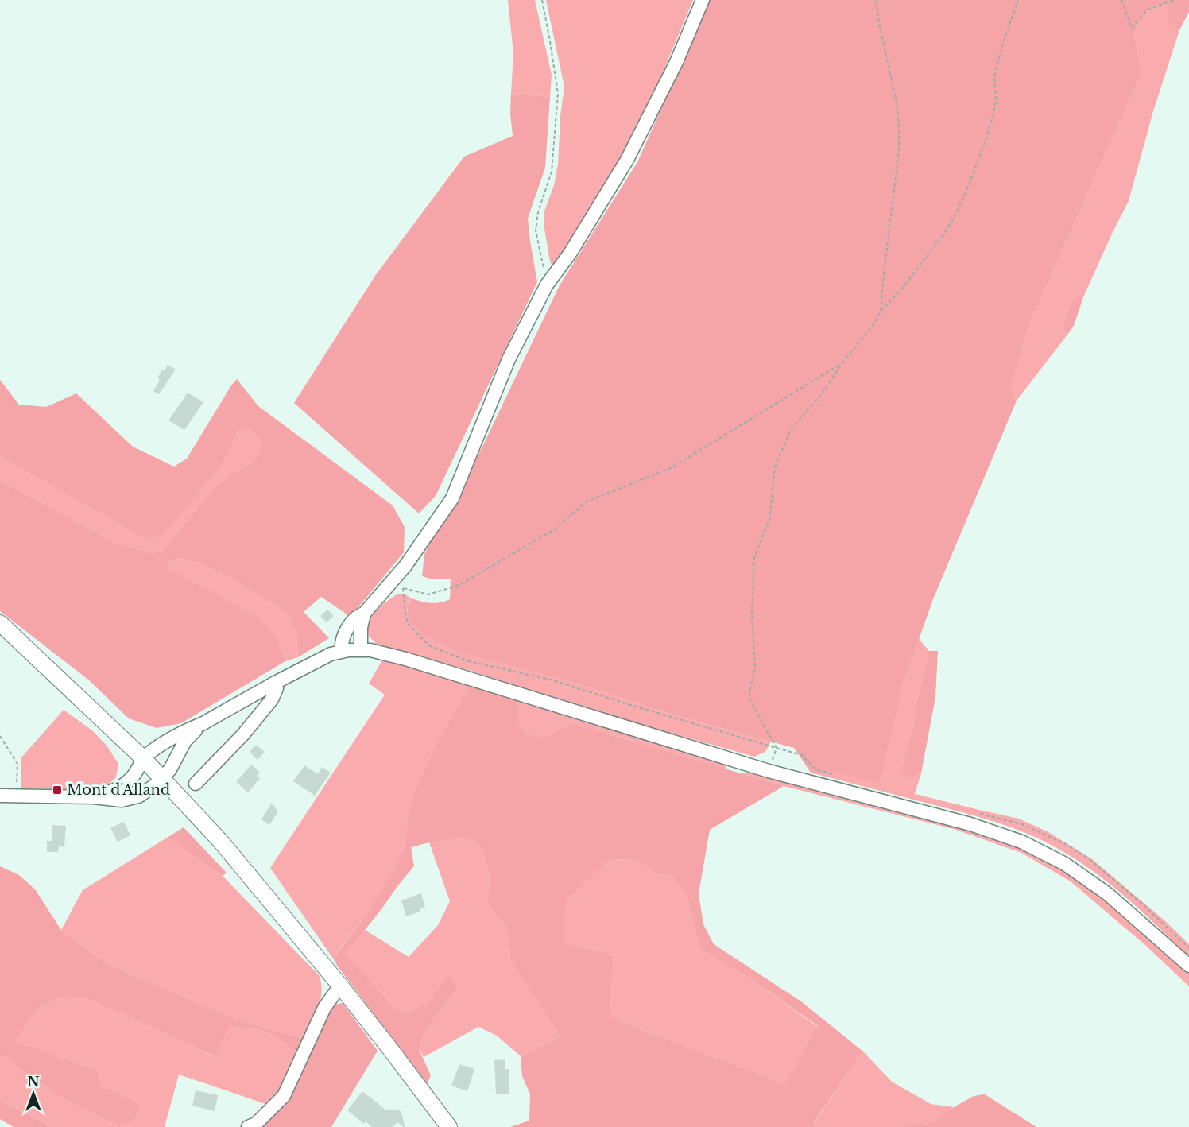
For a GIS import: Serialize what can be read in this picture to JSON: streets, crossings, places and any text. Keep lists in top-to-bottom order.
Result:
{
  "places": {
    "transit": ["Mont d'Alland"]
  },
  "north": "top"
}
